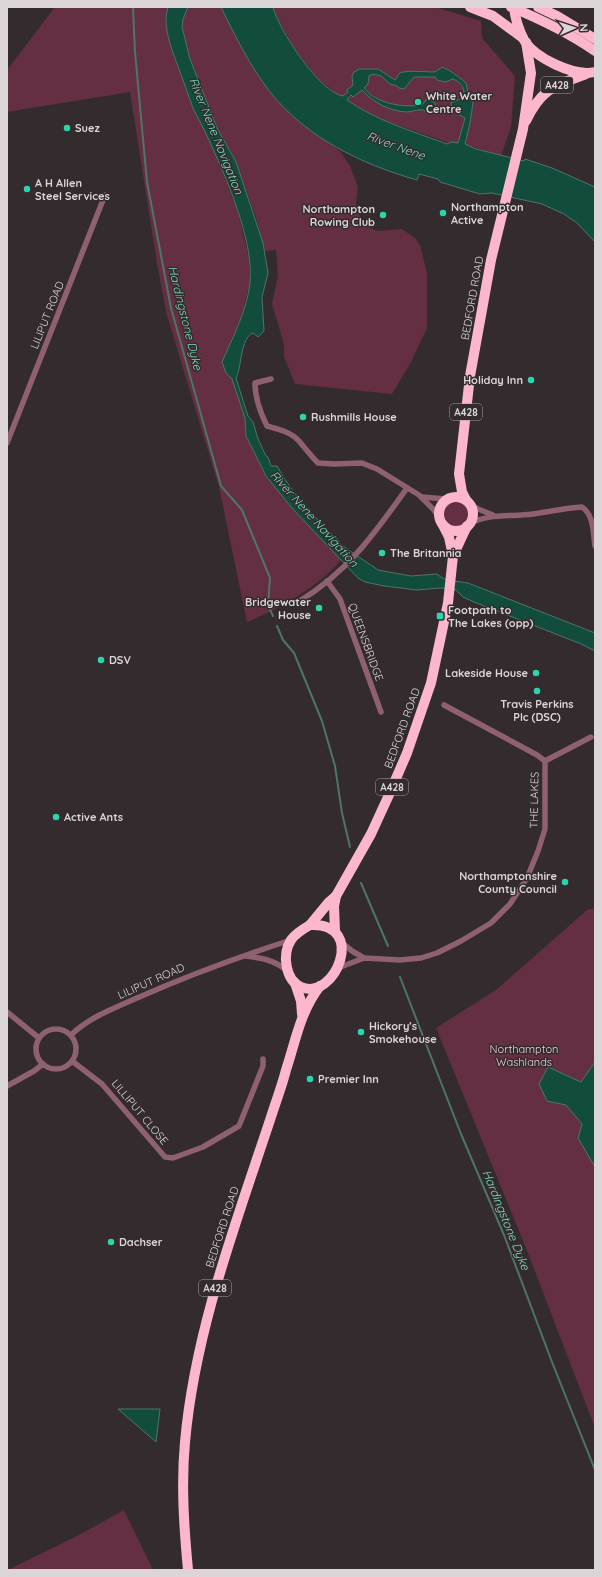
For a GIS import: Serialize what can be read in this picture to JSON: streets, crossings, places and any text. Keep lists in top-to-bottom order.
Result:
{
  "streets": {
    "highway": ["A428", "BEDFORD ROAD"],
    "street": [
      "LILIPUT ROAD",
      "QUEENSBRIDGE",
      "THE LAKES",
      "LILLIPUT CLOSE"
    ]
  },
  "crossings": [
    ["BEDFORD ROAD", "LILIPUT ROAD"],
    ["BEDFORD ROAD", "THE LAKES"],
    ["LILIPUT ROAD", "THE LAKES"],
    ["LILIPUT ROAD", "LILLIPUT CLOSE"]
  ],
  "water": ["River Nene Navigation", "River Nene", "Hardingstone Dyke"],
  "parks": ["Northampton Washlands"],
  "places": {
    "other": [
      "White Water Centre",
      "Suez",
      "A H Allen Steel Services",
      "Northampton Active",
      "Northampton Rowing Club",
      "Holiday Inn",
      "Rushmills House",
      "The Britannia",
      "Bridgewater House",
      "DSV",
      "Lakeside House",
      "Travis Perkins Plc (DSC)",
      "Active Ants",
      "Northamptonshire County Council",
      "Hickory's Smokehouse",
      "Premier Inn",
      "Dachser"
    ],
    "transit": ["Footpath to The Lakes (opp)"]
  },
  "north": "right"
}
